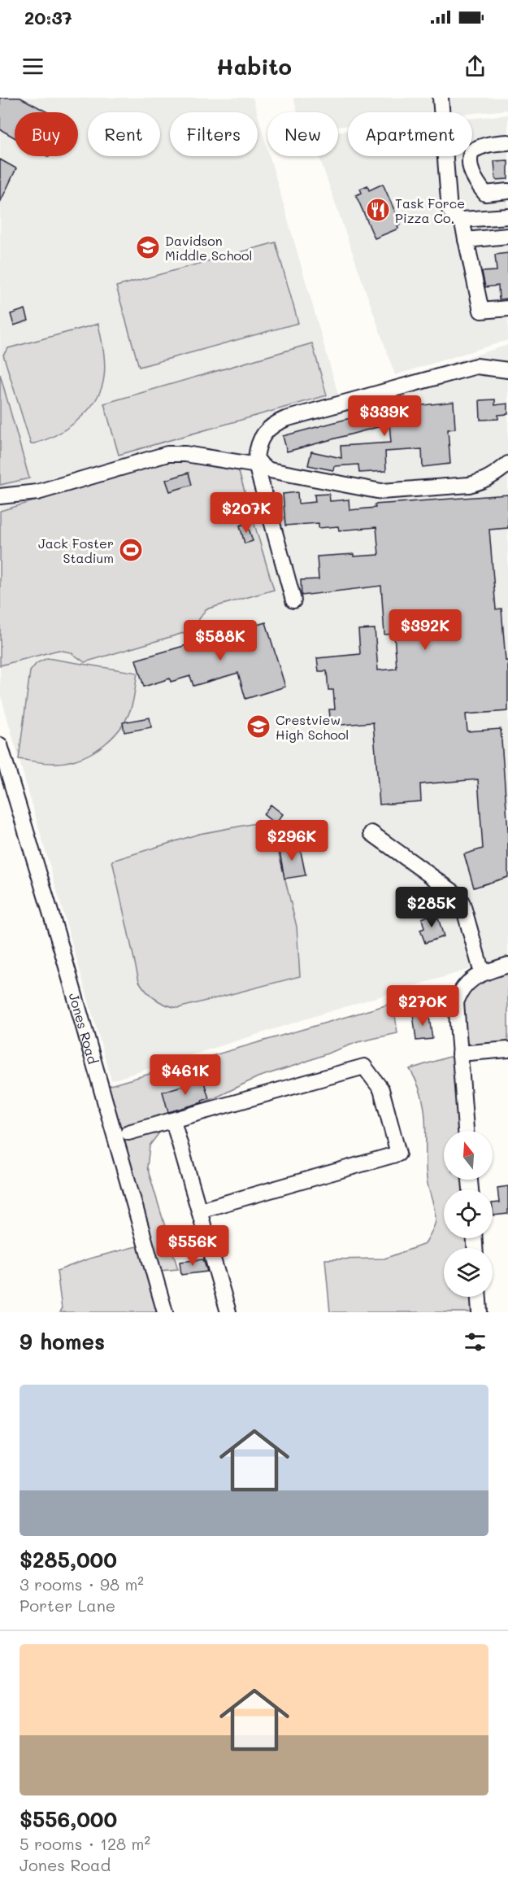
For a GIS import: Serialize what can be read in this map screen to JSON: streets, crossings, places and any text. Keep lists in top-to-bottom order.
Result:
{
  "streets": {
    "street": ["Jones Road"]
  },
  "places": {
    "restaurant": ["Task Force Pizza Co."],
    "school or university": ["Davidson Middle School", "Crestview High School"],
    "sports": ["Jack Foster Stadium"]
  },
  "north": "top",
  "page": {
    "status": "20:37",
    "header": "Habito",
    "chip": [
      "Buy",
      "Rent",
      "Filters",
      "New",
      "Apartment"
    ],
    "price": [
      "$339K",
      "$207K",
      "$392K",
      "$588K",
      "$296K",
      "$285K",
      "$270K",
      "$461K",
      "$556K"
    ],
    "heading": "9 homes",
    "list": [
      {
        "name": "$285,000",
        "note": "3 rooms · 98 m² · Porter Lane"
      },
      {
        "name": "$556,000",
        "note": "5 rooms · 128 m² · Jones Road"
      }
    ]
  }
}
